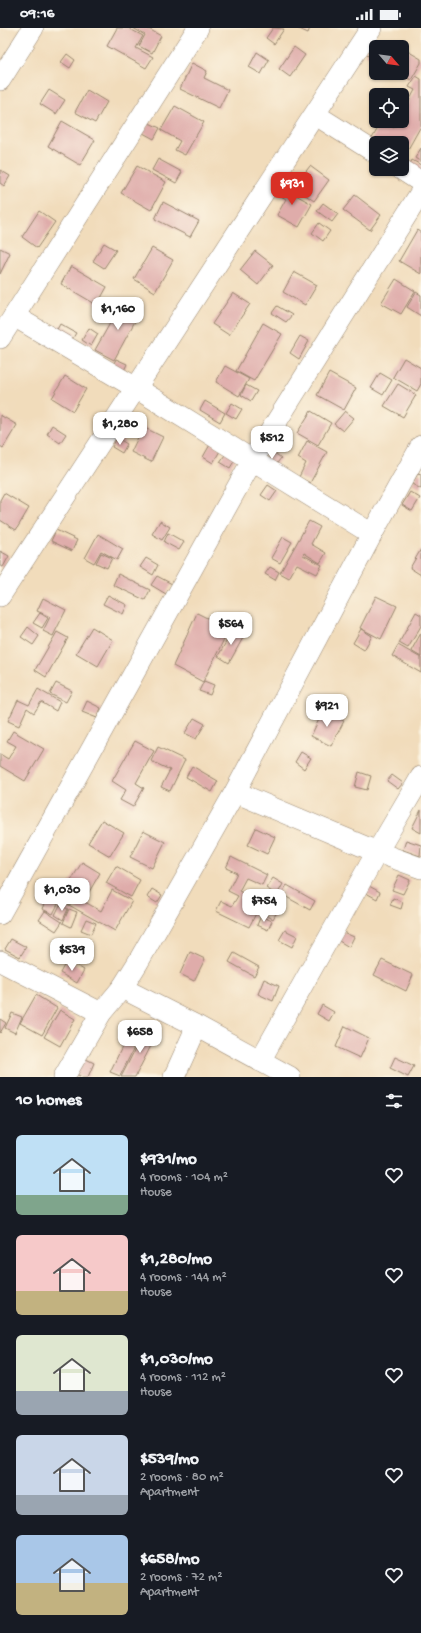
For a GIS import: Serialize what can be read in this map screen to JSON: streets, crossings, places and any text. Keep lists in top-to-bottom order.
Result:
{
  "north": "bottom right",
  "page": {
    "status": "09:16",
    "price": [
      "$931",
      "$1,160",
      "$1,280",
      "$512",
      "$564",
      "$921",
      "$1,030",
      "$754",
      "$539",
      "$658"
    ],
    "heading": "10 homes",
    "list": [
      {
        "name": "$931/mo",
        "note": "4 rooms · 104 m² · House"
      },
      {
        "name": "$1,280/mo",
        "note": "4 rooms · 144 m² · House"
      },
      {
        "name": "$1,030/mo",
        "note": "4 rooms · 112 m² · House"
      },
      {
        "name": "$539/mo",
        "note": "2 rooms · 80 m² · Apartment"
      },
      {
        "name": "$658/mo",
        "note": "2 rooms · 72 m² · Apartment"
      }
    ]
  }
}
